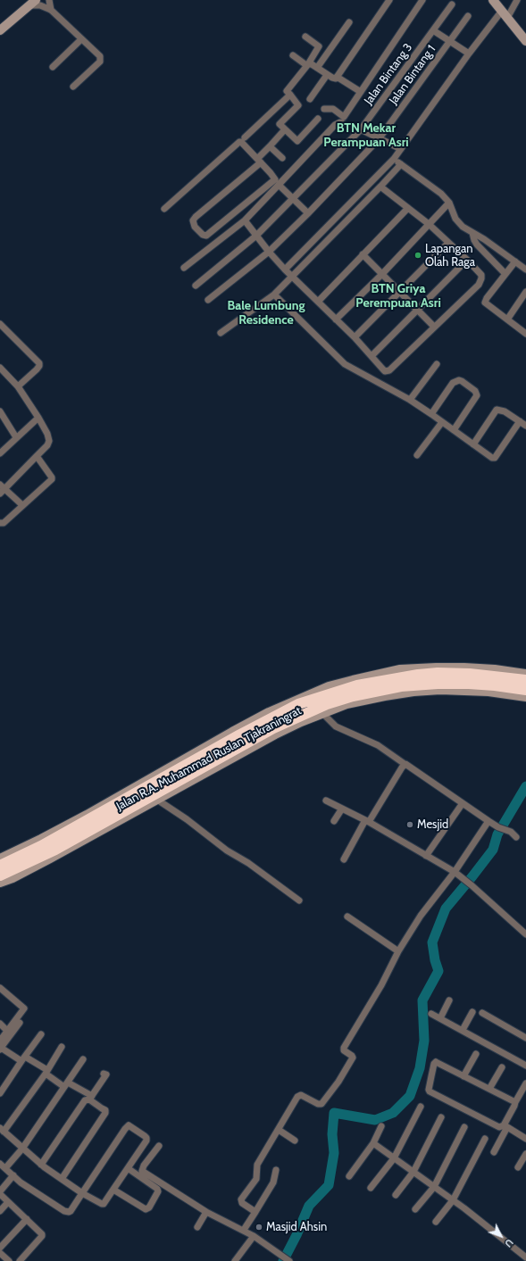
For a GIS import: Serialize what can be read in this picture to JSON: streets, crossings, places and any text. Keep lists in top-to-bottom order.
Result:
{
  "streets": {
    "highway": ["Jalan R.A. Muhammad Ruslan Tjakraningrat"],
    "street": ["Jalan Bintang 3", "Jalan Bintang 1"]
  },
  "districts": ["BTN Mekar Perampuan Asri", "BTN Griya Perempuan Asri", "Bale Lumbung Residence"],
  "places": ["Lapangan Olah Raga", "Mesjid", "Masjid Ahsin"],
  "north": "bottom right"
}
